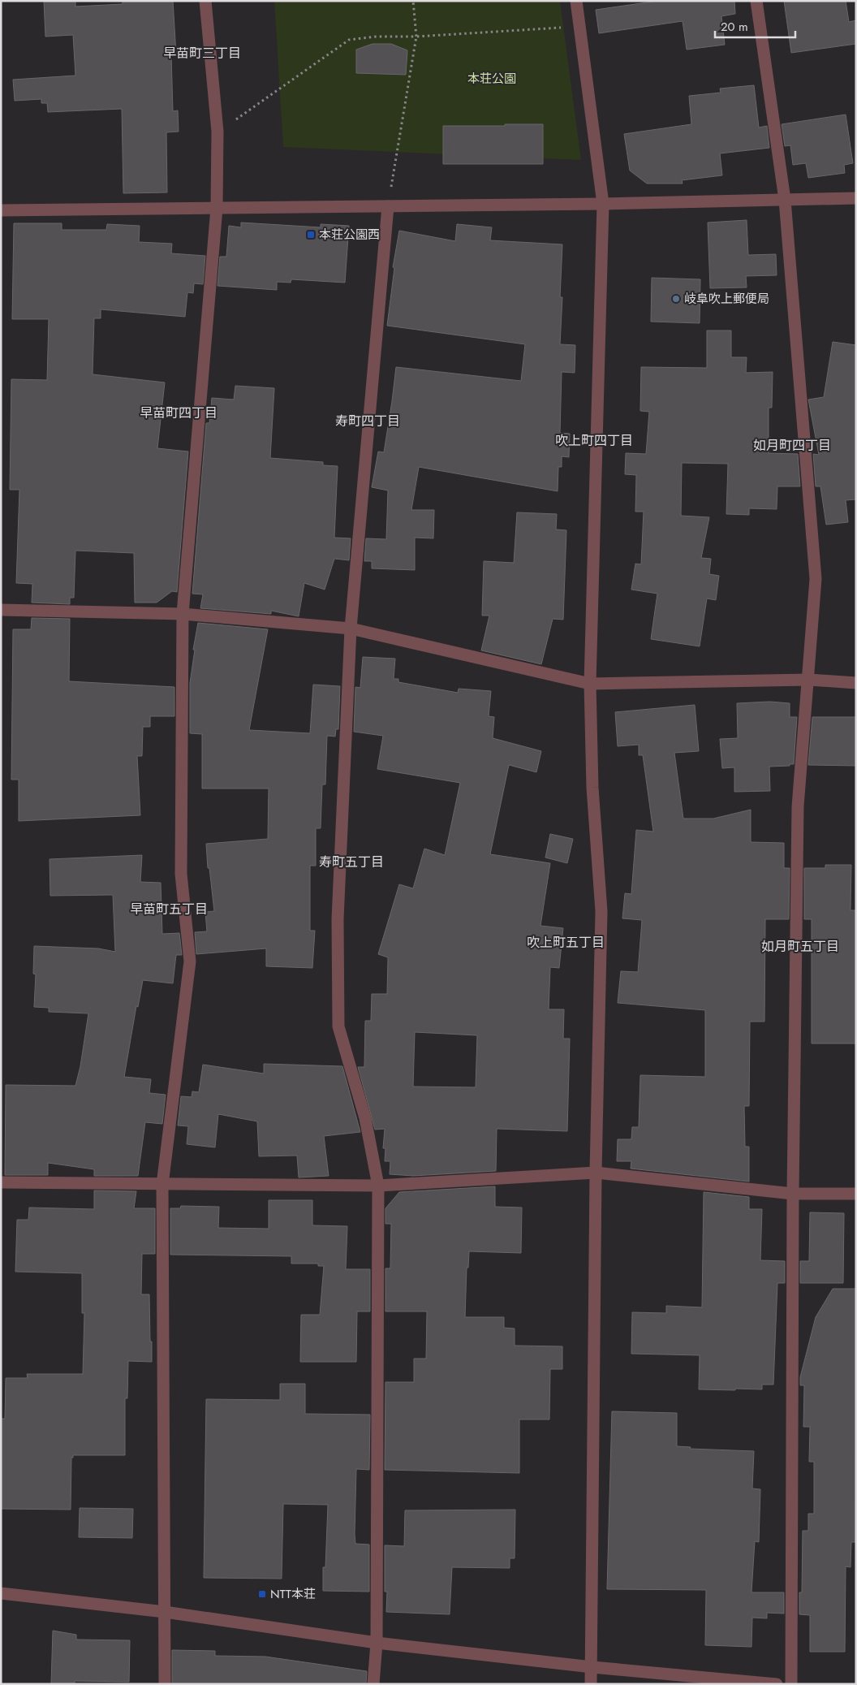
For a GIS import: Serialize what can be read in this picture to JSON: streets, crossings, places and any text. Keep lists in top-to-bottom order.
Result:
{
  "districts": [
    "早苗町三丁目",
    "早苗町四丁目",
    "寿町四丁目",
    "吹上町四丁目",
    "如月町四丁目",
    "寿町五丁目",
    "早苗町五丁目",
    "吹上町五丁目",
    "如月町五丁目"
  ],
  "parks": ["本荘公園"],
  "places": {
    "transit": ["本荘公園西", "NTT本荘"],
    "other": ["岐阜吹上郵便局"]
  },
  "scale_bar": "20 m"
}
